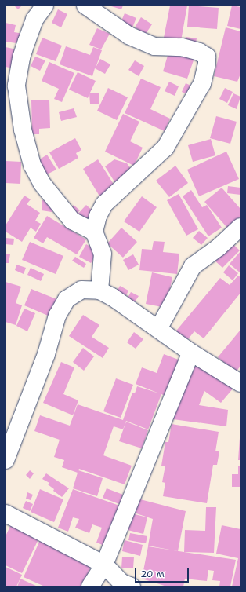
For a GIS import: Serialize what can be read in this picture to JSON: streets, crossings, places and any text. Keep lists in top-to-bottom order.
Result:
{
  "scale_bar": "20 m"
}
